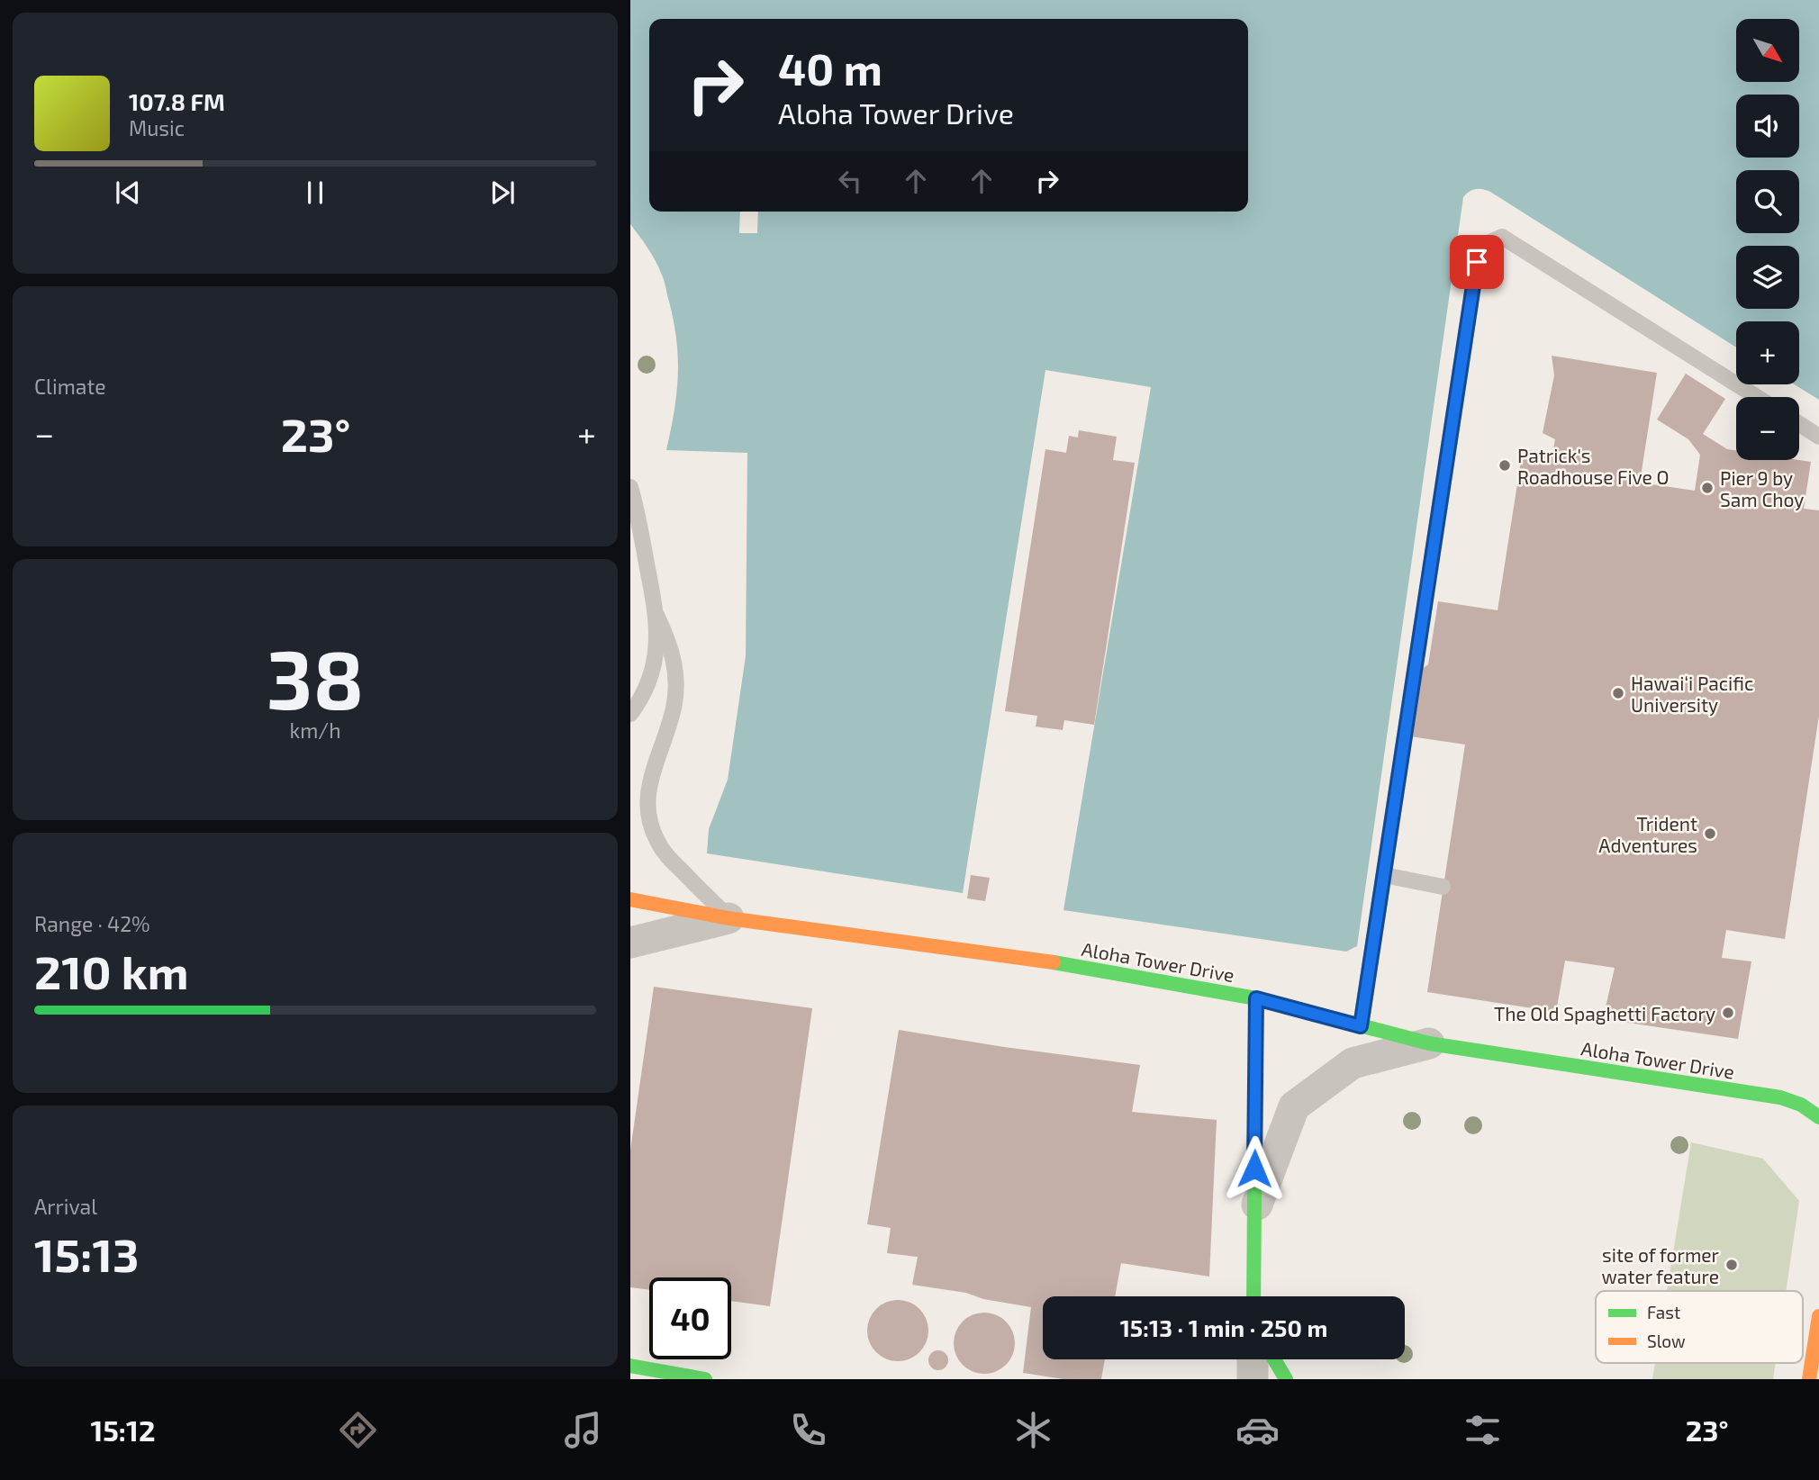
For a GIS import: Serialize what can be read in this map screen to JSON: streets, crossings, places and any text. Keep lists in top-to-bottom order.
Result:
{
  "streets": {
    "street": ["Aloha Tower Drive"]
  },
  "places": [
    "Patrick's Roadhouse Five O",
    "Pier 9 by Sam Choy",
    "Hawai‘i Pacific University",
    "Trident Adventures",
    "The Old Spaghetti Factory",
    "site of former water feature"
  ],
  "legend": ["Fast", "Slow"],
  "north": "bottom right",
  "page": {
    "map_buttons": ["+", "−"],
    "turn": ["40 m", "Aloha Tower Drive"],
    "song": ["107.8 FM", "Music"],
    "tile": [
      "Climate",
      ["38", "km/h"],
      ["Range · 42%", "210 km"],
      ["Arrival", "15:13"]
    ],
    "heat": ["−", "23°", "+"],
    "limit": "40",
    "trip": "15:13 · 1 min · 250 m",
    "tabs": ["15:12", "23°"]
  }
}
